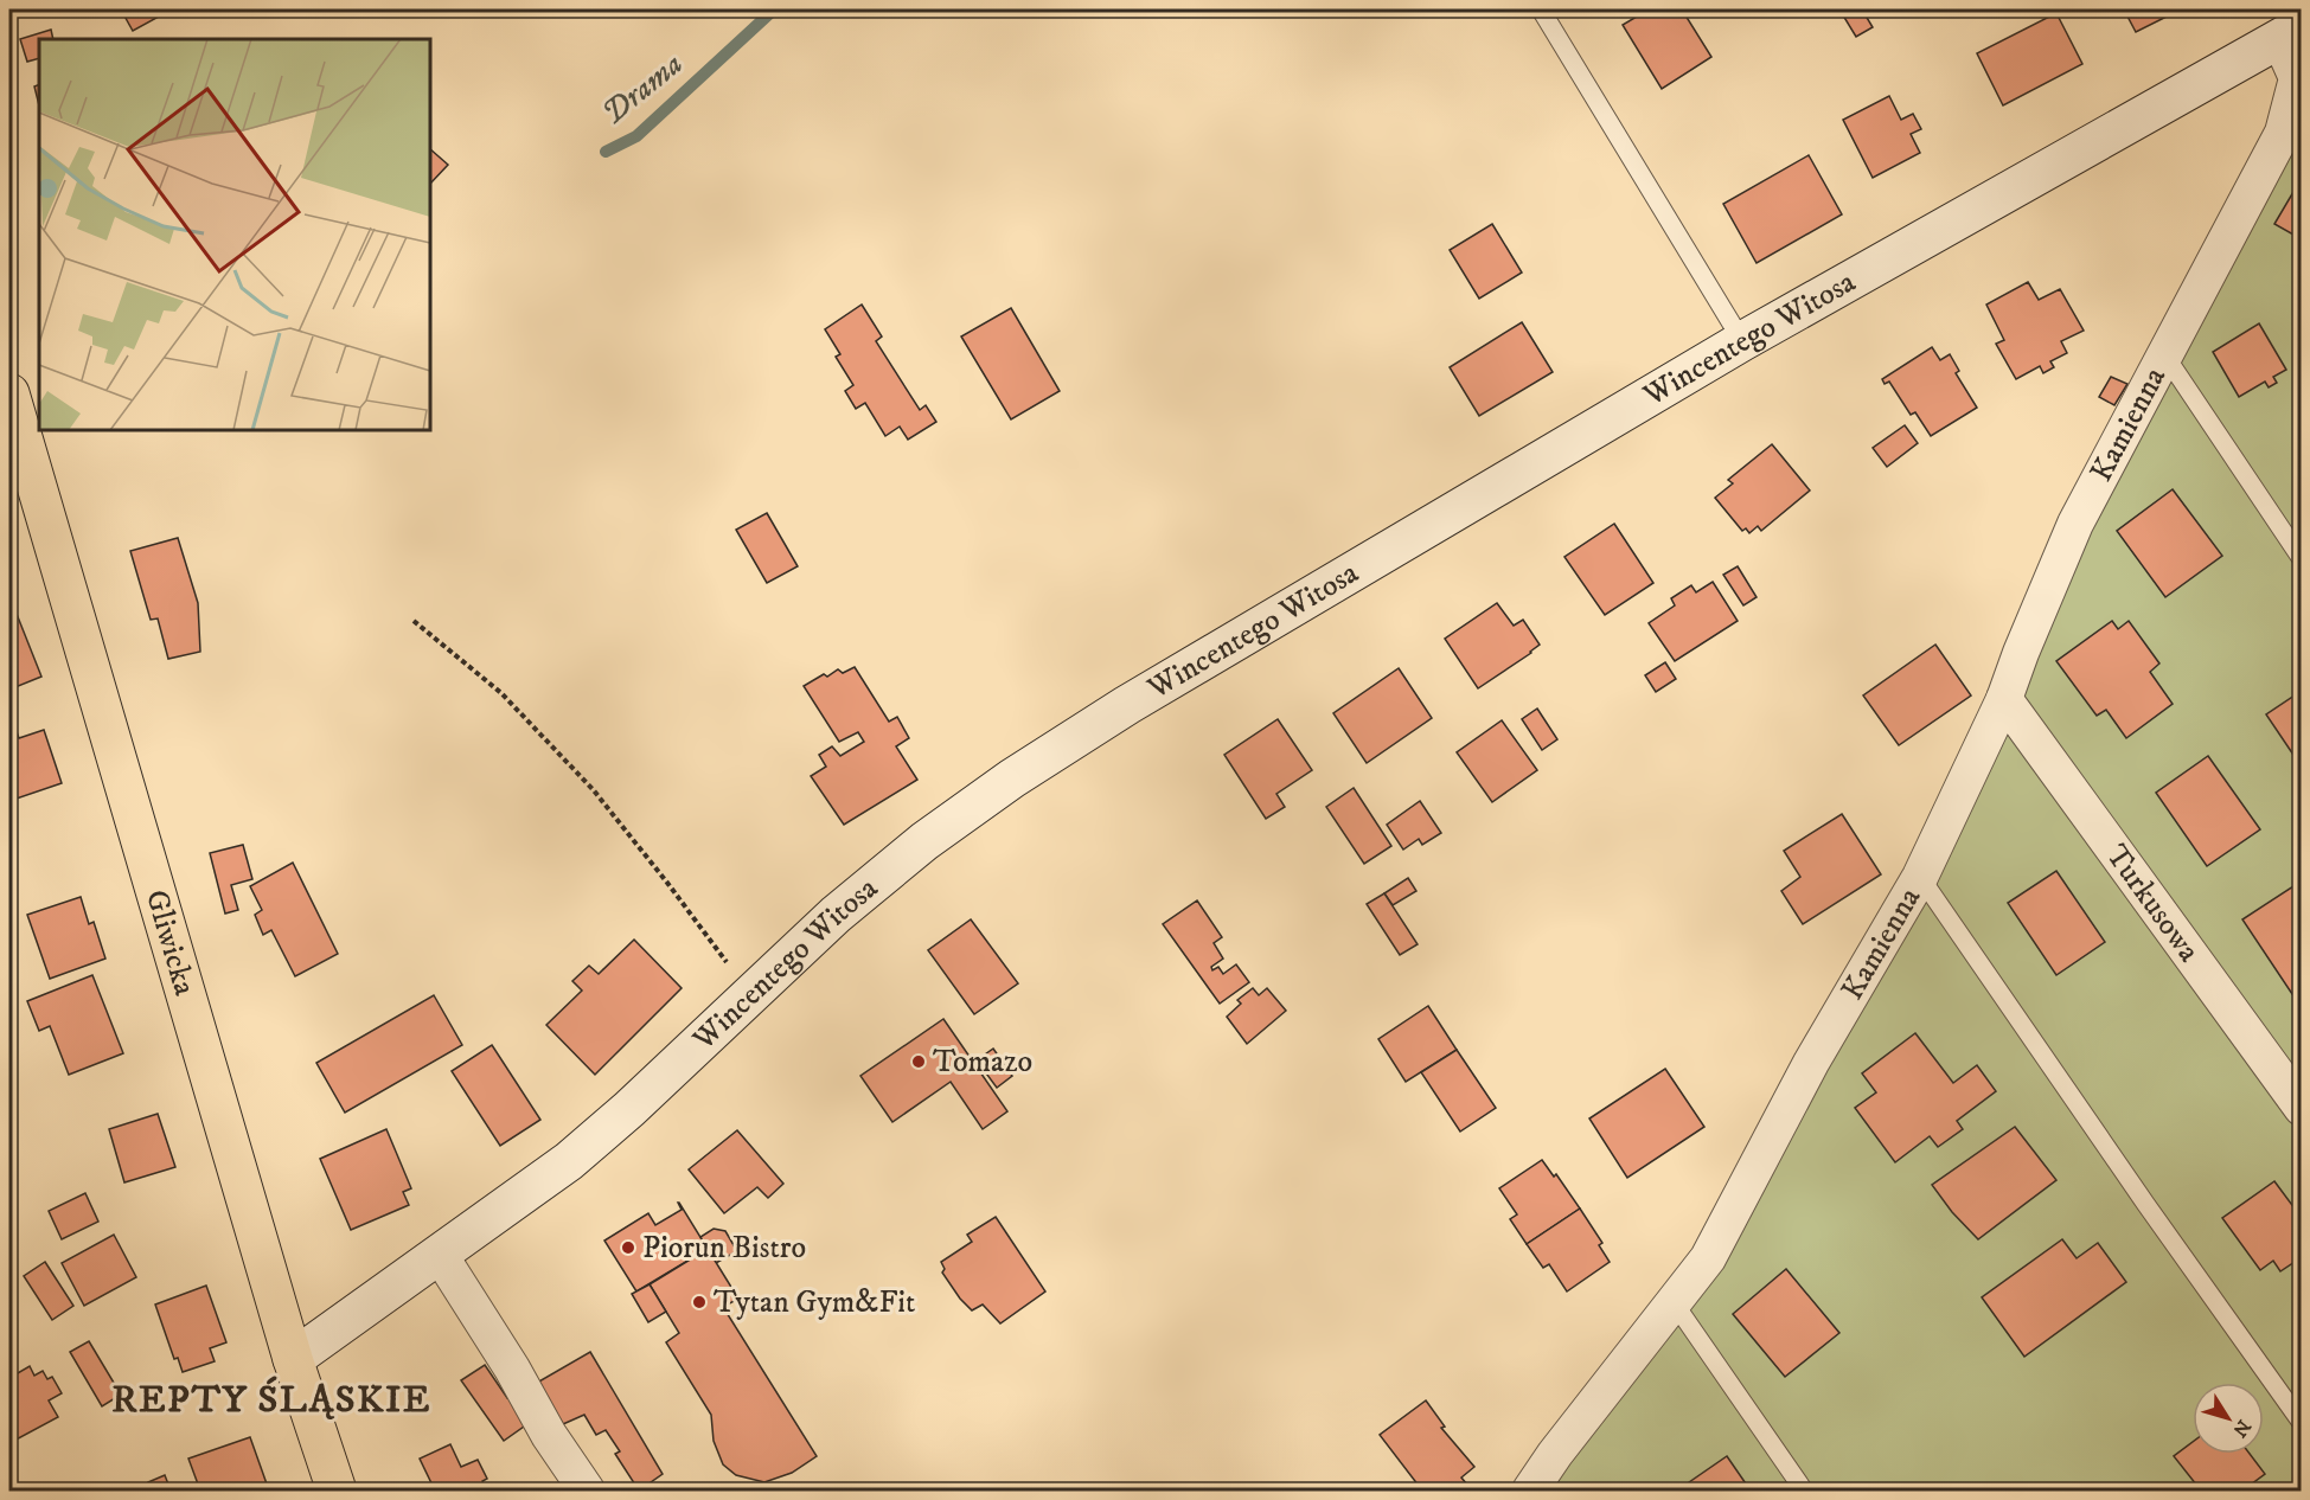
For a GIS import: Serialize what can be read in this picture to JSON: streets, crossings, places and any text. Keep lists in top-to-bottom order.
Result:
{
  "streets": {
    "main road": ["Gliwicka"],
    "street": ["Wincentego Witosa", "Kamienna", "Turkusowa"]
  },
  "crossings": [
    ["Wincentego Witosa", "Kamienna"],
    ["Wincentego Witosa", "Gliwicka"],
    ["Kamienna", "Turkusowa"]
  ],
  "districts": ["REPTY ŚLĄSKIE"],
  "water": ["Drama"],
  "places": ["Tomazo", "Piorun Bistro", "Tytan Gym&Fit"],
  "north": "bottom right"
}
